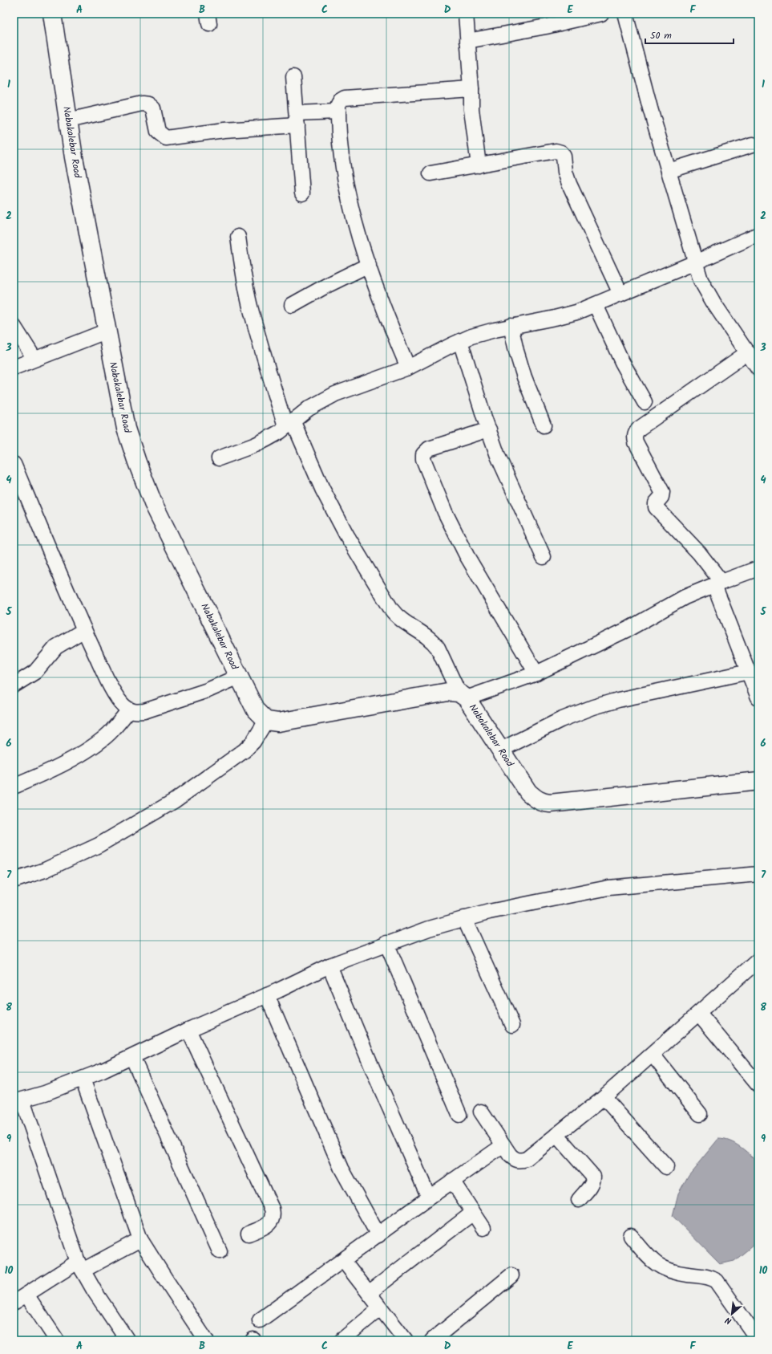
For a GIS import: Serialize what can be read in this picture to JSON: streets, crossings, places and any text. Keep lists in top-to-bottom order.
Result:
{
  "streets": {
    "main road": ["Nabakalebar Road"]
  },
  "scale_bar": "50 m",
  "north": "bottom left",
  "grid": {
    "columns": [
      "A",
      "B",
      "C",
      "D",
      "E",
      "F"
    ],
    "rows": [
      "1",
      "2",
      "3",
      "4",
      "5",
      "6",
      "7",
      "8",
      "9",
      "10"
    ]
  }
}
